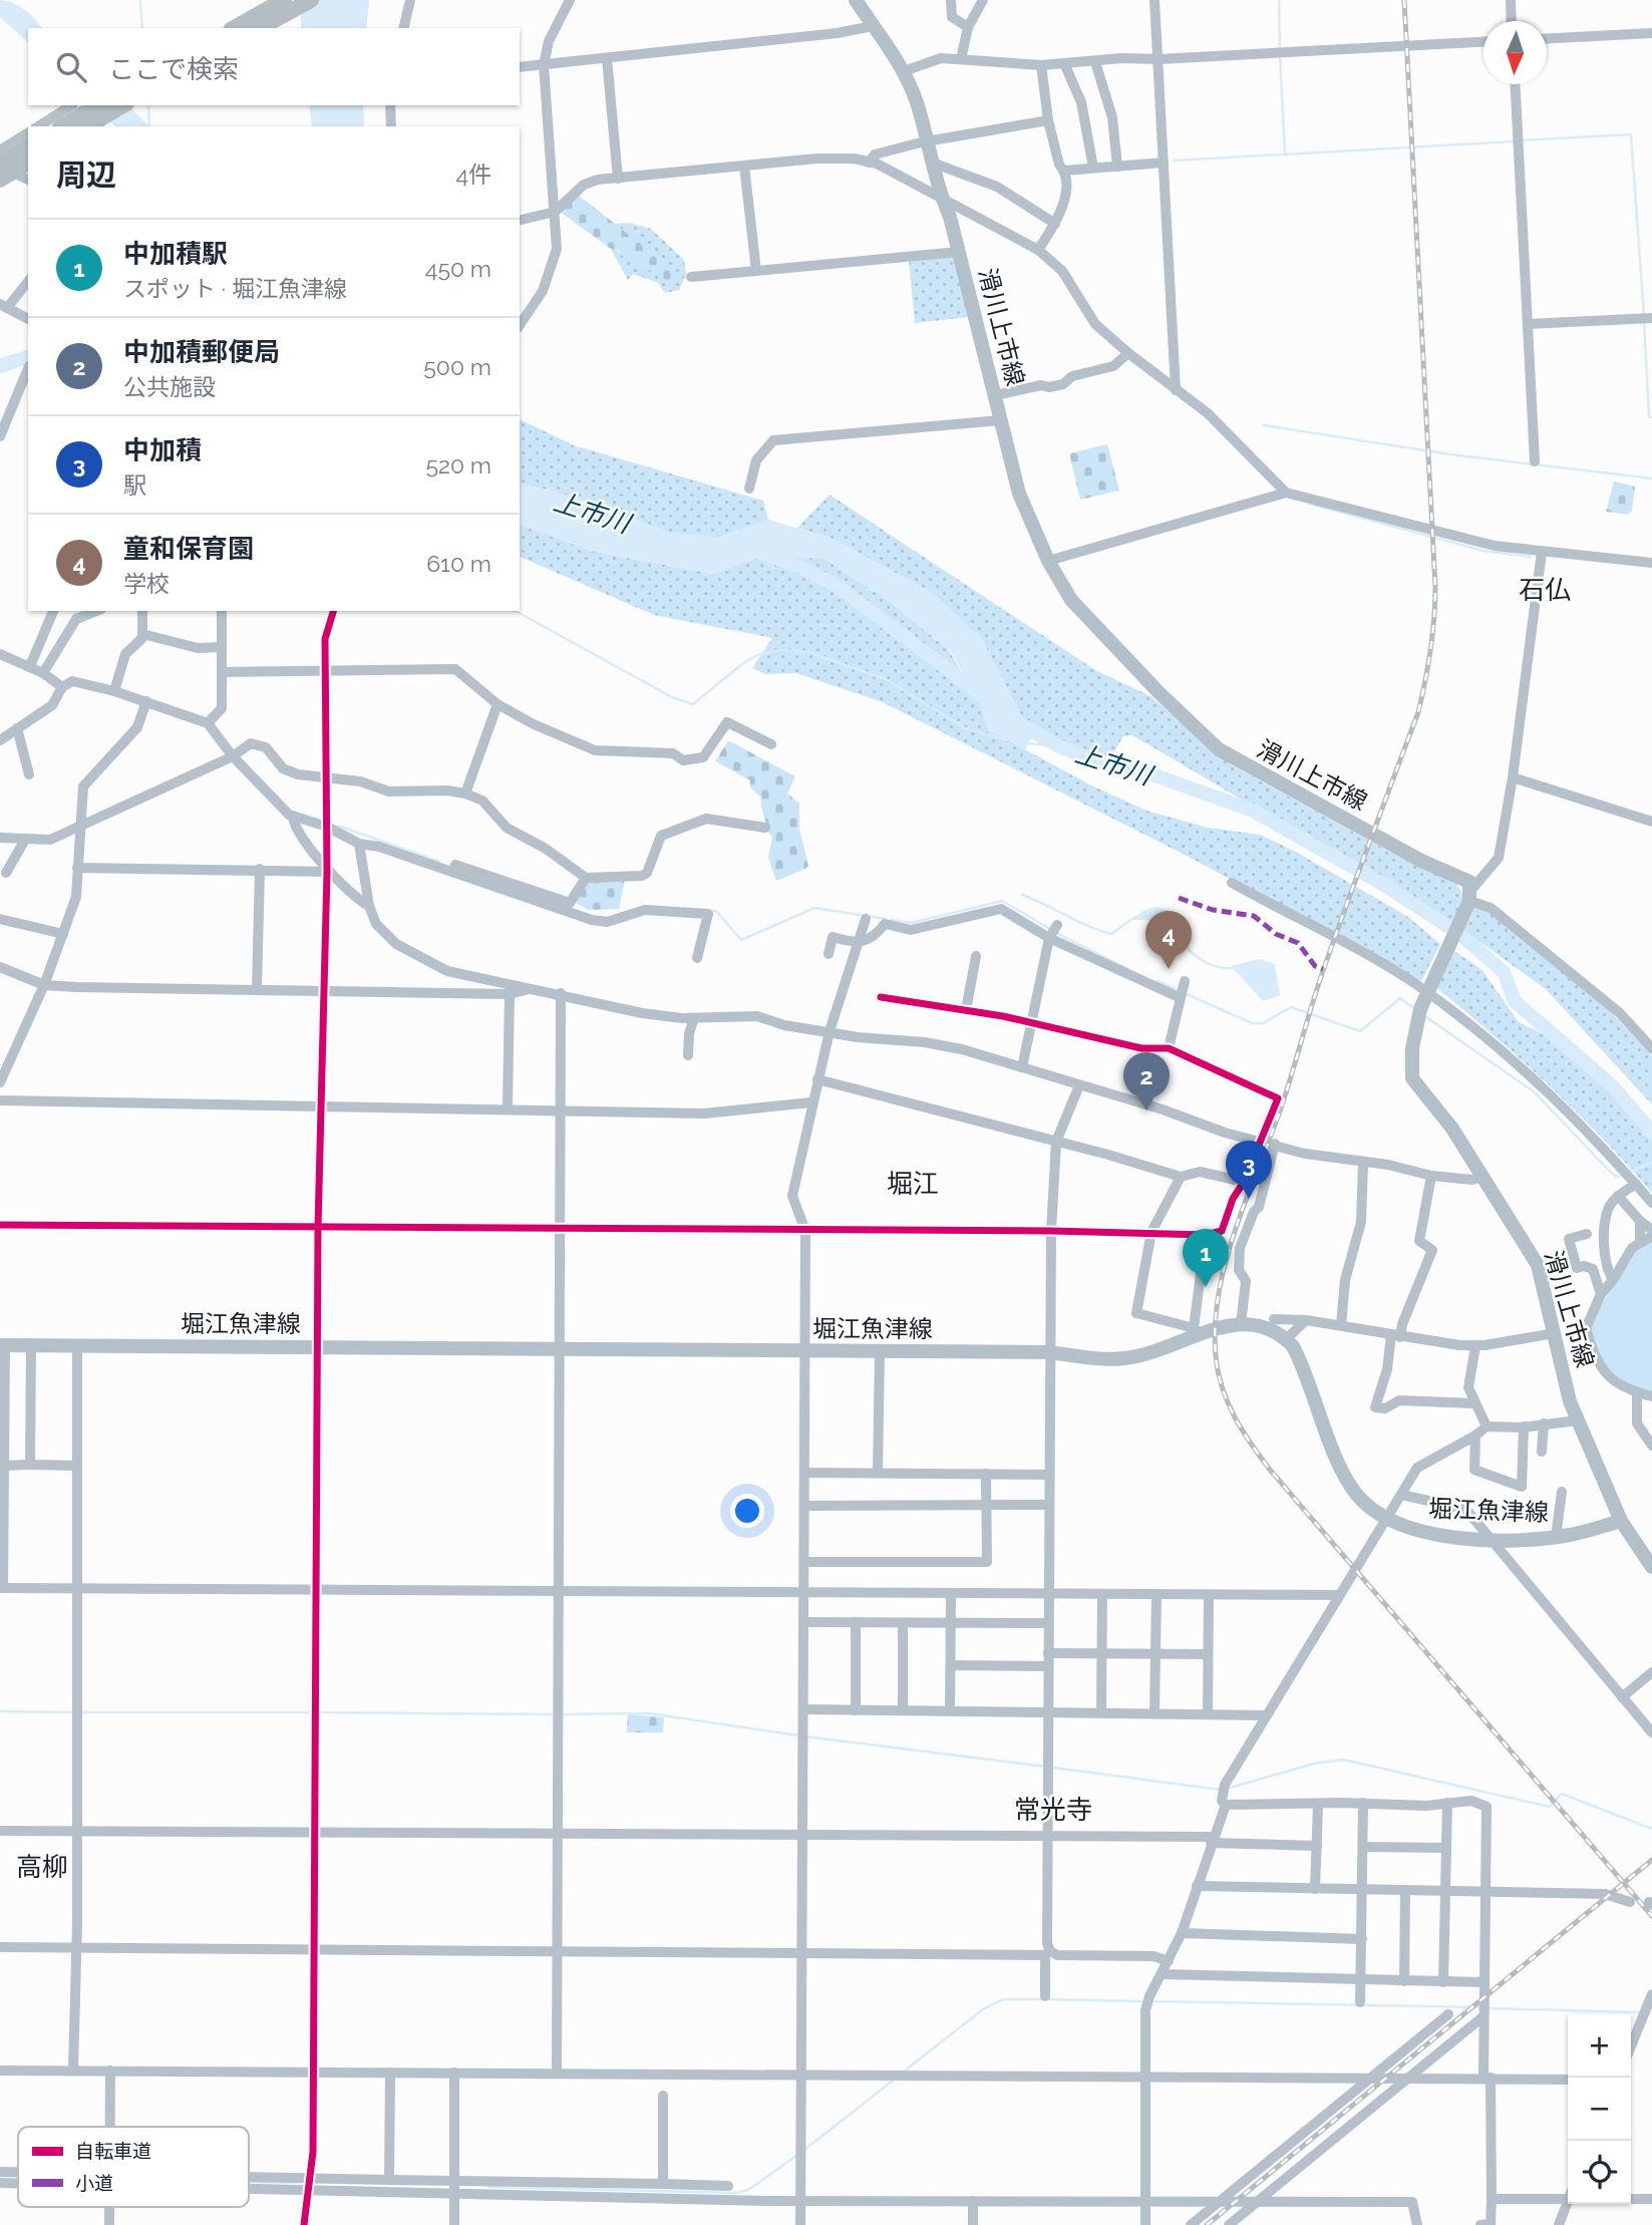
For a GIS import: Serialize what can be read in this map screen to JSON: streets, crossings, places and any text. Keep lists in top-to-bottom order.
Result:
{
  "streets": {
    "main road": ["滑川上市線", "堀江魚津線"]
  },
  "crossings": [
    ["滑川上市線", "堀江魚津線"]
  ],
  "districts": [
    "石仏",
    "堀江",
    "常光寺",
    "高柳"
  ],
  "water": ["上市川"],
  "legend": ["自転車道", "小道"],
  "north": "bottom",
  "page": {
    "search": "ここで検索",
    "heading": ["周辺", "4件"],
    "list": [
      {
        "mark": "1",
        "name": "中加積駅",
        "note": "スポット · 堀江魚津線",
        "value": "450 m"
      },
      {
        "mark": "2",
        "name": "中加積郵便局",
        "note": "公共施設",
        "value": "500 m"
      },
      {
        "mark": "3",
        "name": "中加積",
        "note": "駅",
        "value": "520 m"
      },
      {
        "mark": "4",
        "name": "童和保育園",
        "note": "学校",
        "value": "610 m"
      }
    ],
    "pins": [
      "4",
      "2",
      "3",
      "1"
    ],
    "map_buttons": ["+", "−"]
  }
}
